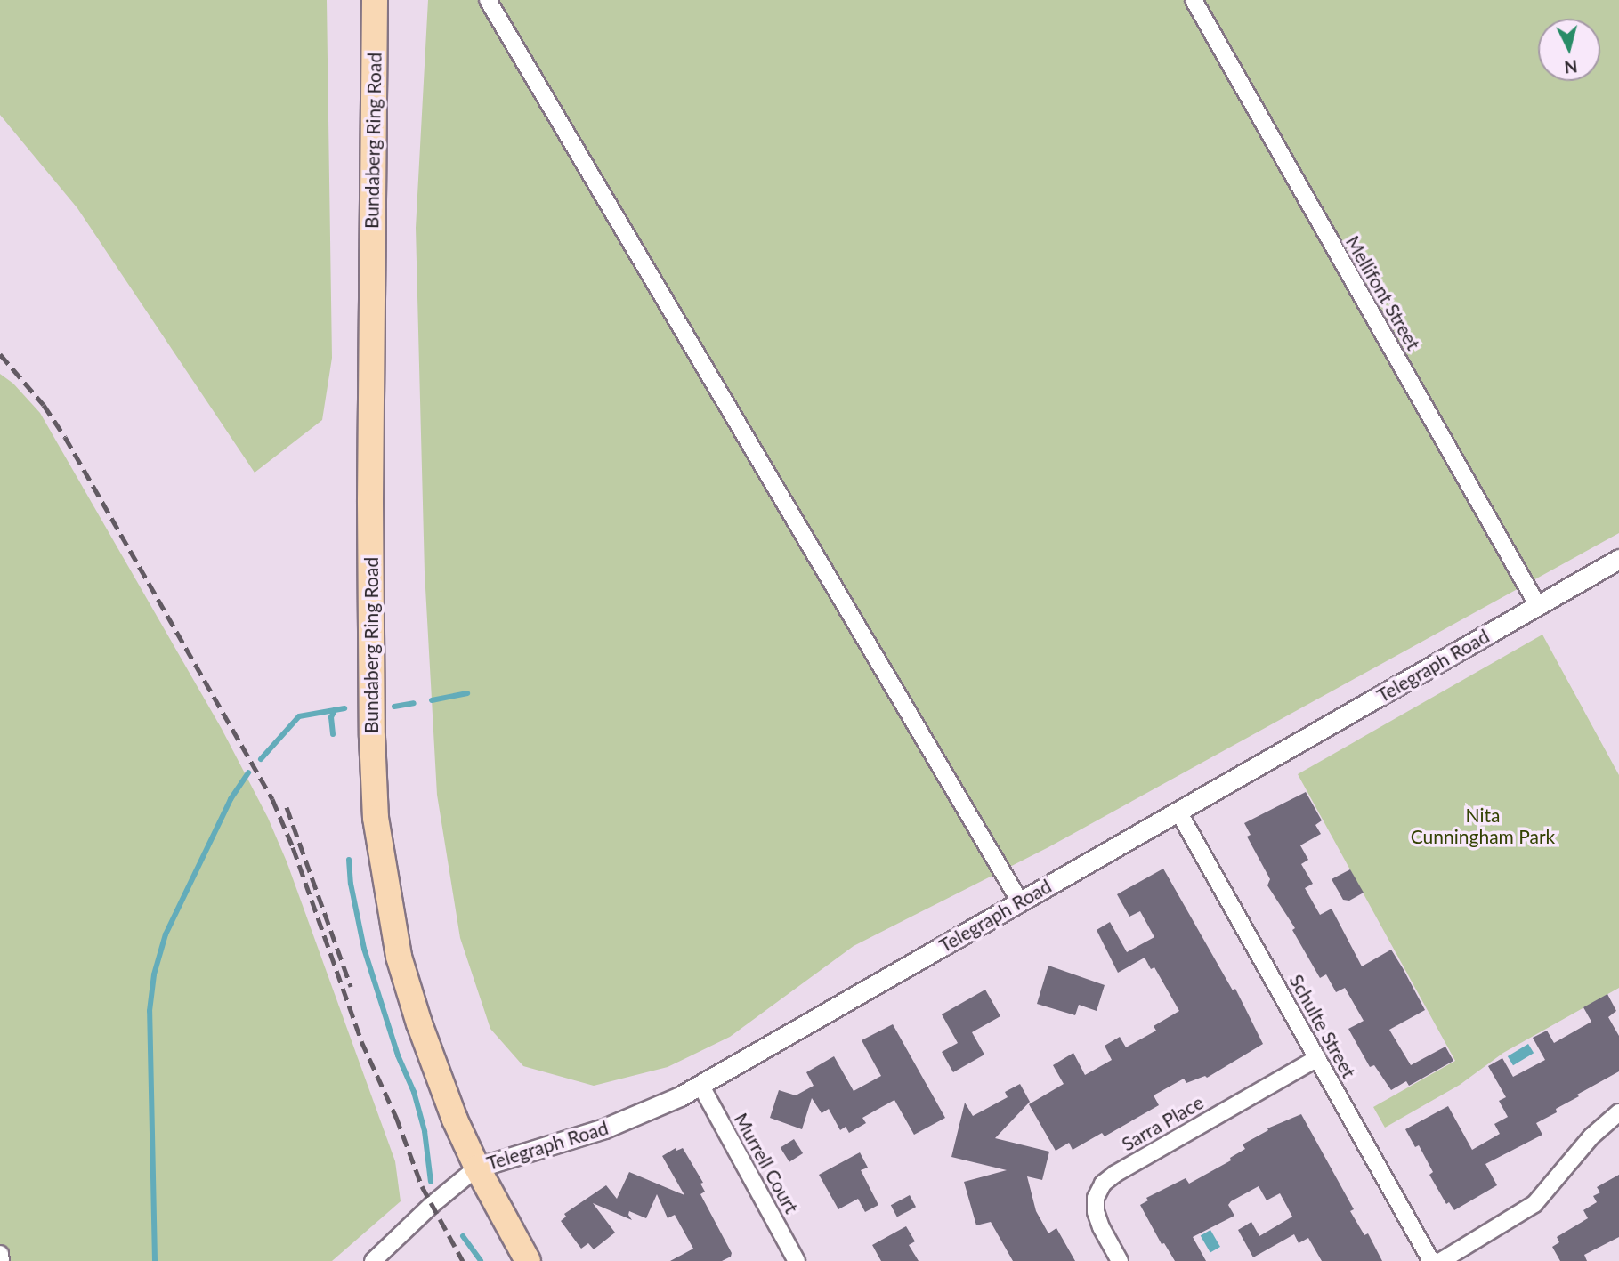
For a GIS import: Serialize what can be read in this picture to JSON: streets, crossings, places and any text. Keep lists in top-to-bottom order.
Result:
{
  "streets": {
    "main road": ["Bundaberg Ring Road"],
    "street": [
      "Mellifont Street",
      "Telegraph Road",
      "Schulte Street",
      "Sarra Place",
      "Murrell Court"
    ]
  },
  "crossings": [
    ["Bundaberg Ring Road", "Telegraph Road"],
    ["Mellifont Street", "Telegraph Road"],
    ["Telegraph Road", "Schulte Street"],
    ["Telegraph Road", "Murrell Court"],
    ["Schulte Street", "Sarra Place"]
  ],
  "parks": ["Nita Cunningham Park"],
  "north": "bottom"
}
